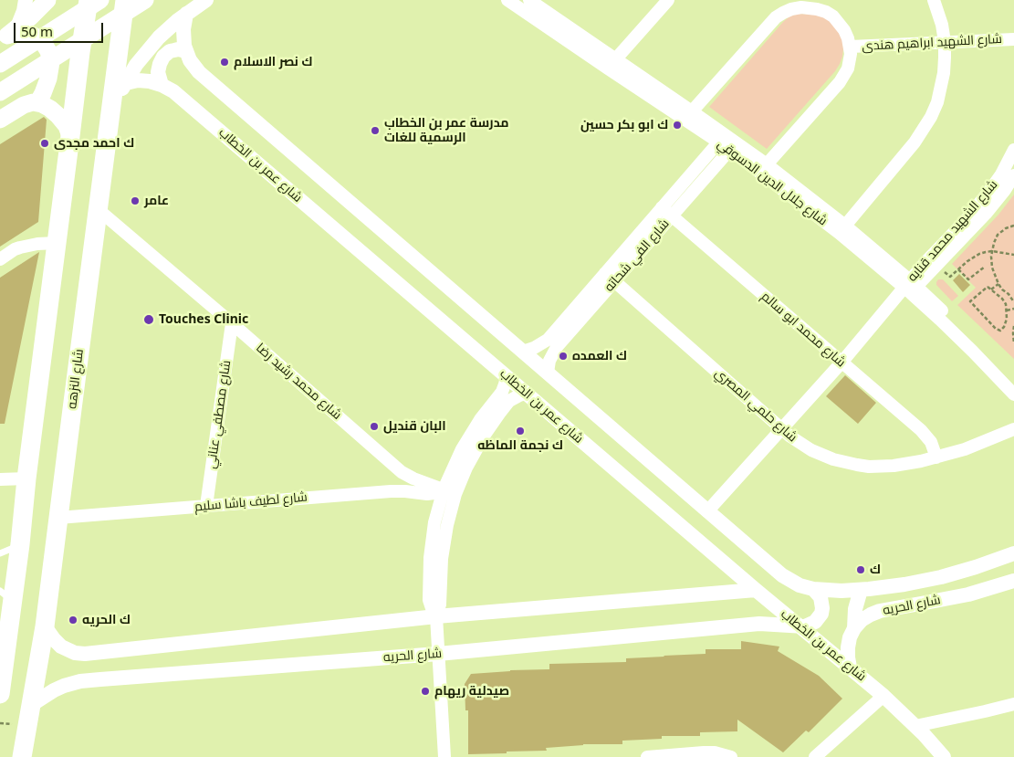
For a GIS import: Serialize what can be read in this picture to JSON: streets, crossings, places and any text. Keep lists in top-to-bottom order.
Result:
{
  "streets": {
    "main road": ["شارع النزهه"],
    "street": [
      "شارع الشهيد ابراهيم هندى",
      "شارع عمر بن الخطاب",
      "شارع جلال الدين الدسوقي",
      "شارع الشهيد محمد قنايه",
      "شارع الفي شحاته",
      "شارع محمد ابو سالم",
      "شارع محمد رشيد رضا",
      "شارع حلمي المصري",
      "شارع مصطفي عناني",
      "شارع لطيف باشا سليم",
      "شارع الحريه"
    ]
  },
  "crossings": [
    ["شارع عمر بن الخطاب", "شارع الحريه"],
    ["شارع جلال الدين الدسوقي", "شارع الشهيد محمد قنايه"],
    ["شارع جلال الدين الدسوقي", "شارع الفي شحاته"],
    ["شارع الفي شحاته", "شارع محمد ابو سالم"],
    ["شارع الفي شحاته", "شارع حلمي المصري"],
    ["شارع محمد ابو سالم", "شارع حلمي المصري"],
    ["شارع النزهه", "شارع محمد رشيد رضا"],
    ["شارع النزهه", "شارع لطيف باشا سليم"],
    ["شارع النزهه", "شارع الحريه"],
    ["شارع محمد رشيد رضا", "شارع مصطفي عناني"],
    ["شارع محمد رشيد رضا", "شارع لطيف باشا سليم"],
    ["شارع مصطفي عناني", "شارع لطيف باشا سليم"]
  ],
  "places": [
    "ك نصر الاسلام",
    "ك ابو بكر حسين",
    "مدرسة عمر بن الخطاب الرسمية للغات",
    "ك احمد مجدى",
    "عامر",
    "Touches Clinic",
    "ك العمده",
    "البان قنديل",
    "ك نجمة الماظه",
    "ك",
    "ك الحريه",
    "صيدلية ريهام"
  ],
  "scale_bar": "50 m"
}
